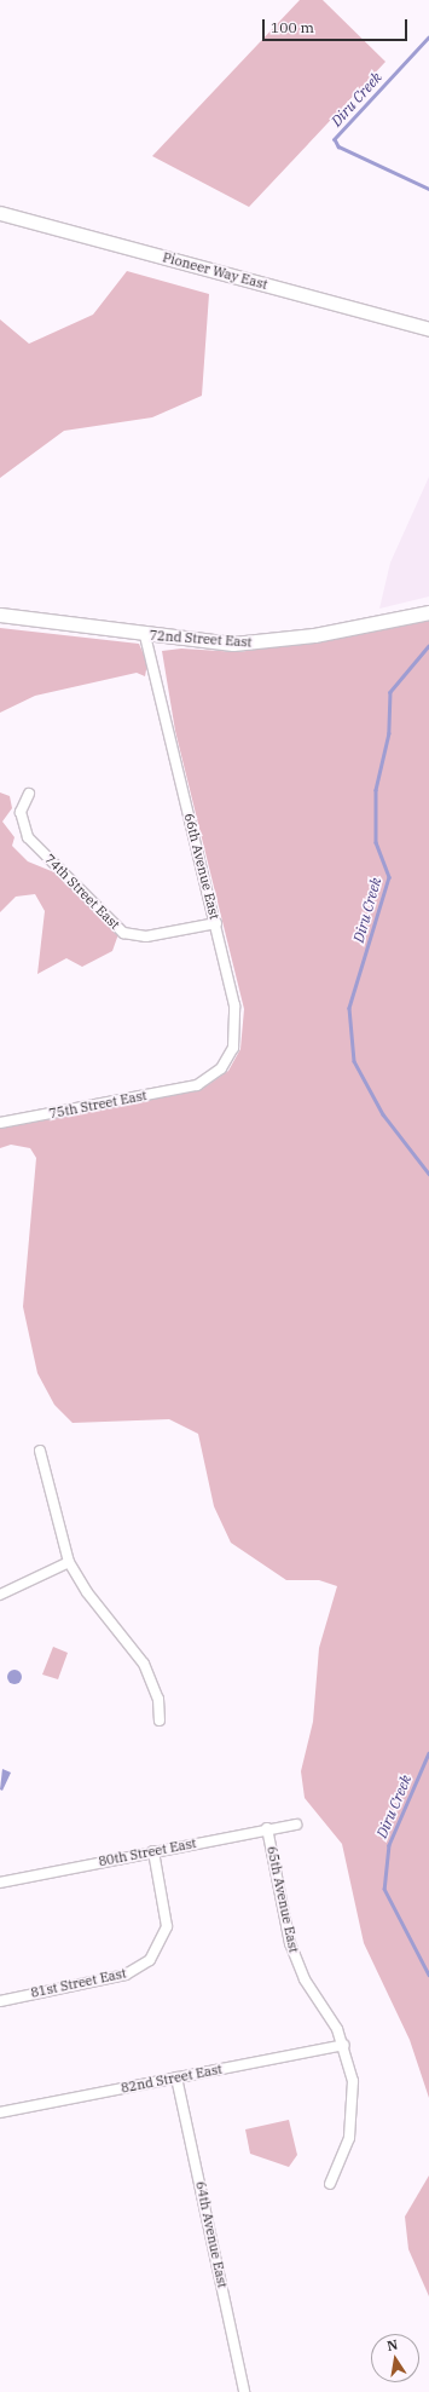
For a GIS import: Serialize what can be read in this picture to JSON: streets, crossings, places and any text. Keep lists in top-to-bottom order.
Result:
{
  "streets": {
    "main road": ["Pioneer Way East", "72nd Street East"],
    "street": [
      "66th Avenue East",
      "74th Street East",
      "75th Street East",
      "80th Street East",
      "65th Avenue East",
      "81st Street East",
      "82nd Street East",
      "64th Avenue East"
    ]
  },
  "crossings": [
    ["72nd Street East", "66th Avenue East"],
    ["66th Avenue East", "74th Street East"],
    ["66th Avenue East", "75th Street East"],
    ["80th Street East", "65th Avenue East"],
    ["80th Street East", "81st Street East"],
    ["65th Avenue East", "82nd Street East"],
    ["82nd Street East", "64th Avenue East"]
  ],
  "water": ["Diru Creek"],
  "scale_bar": "100 m",
  "north": "top"
}
